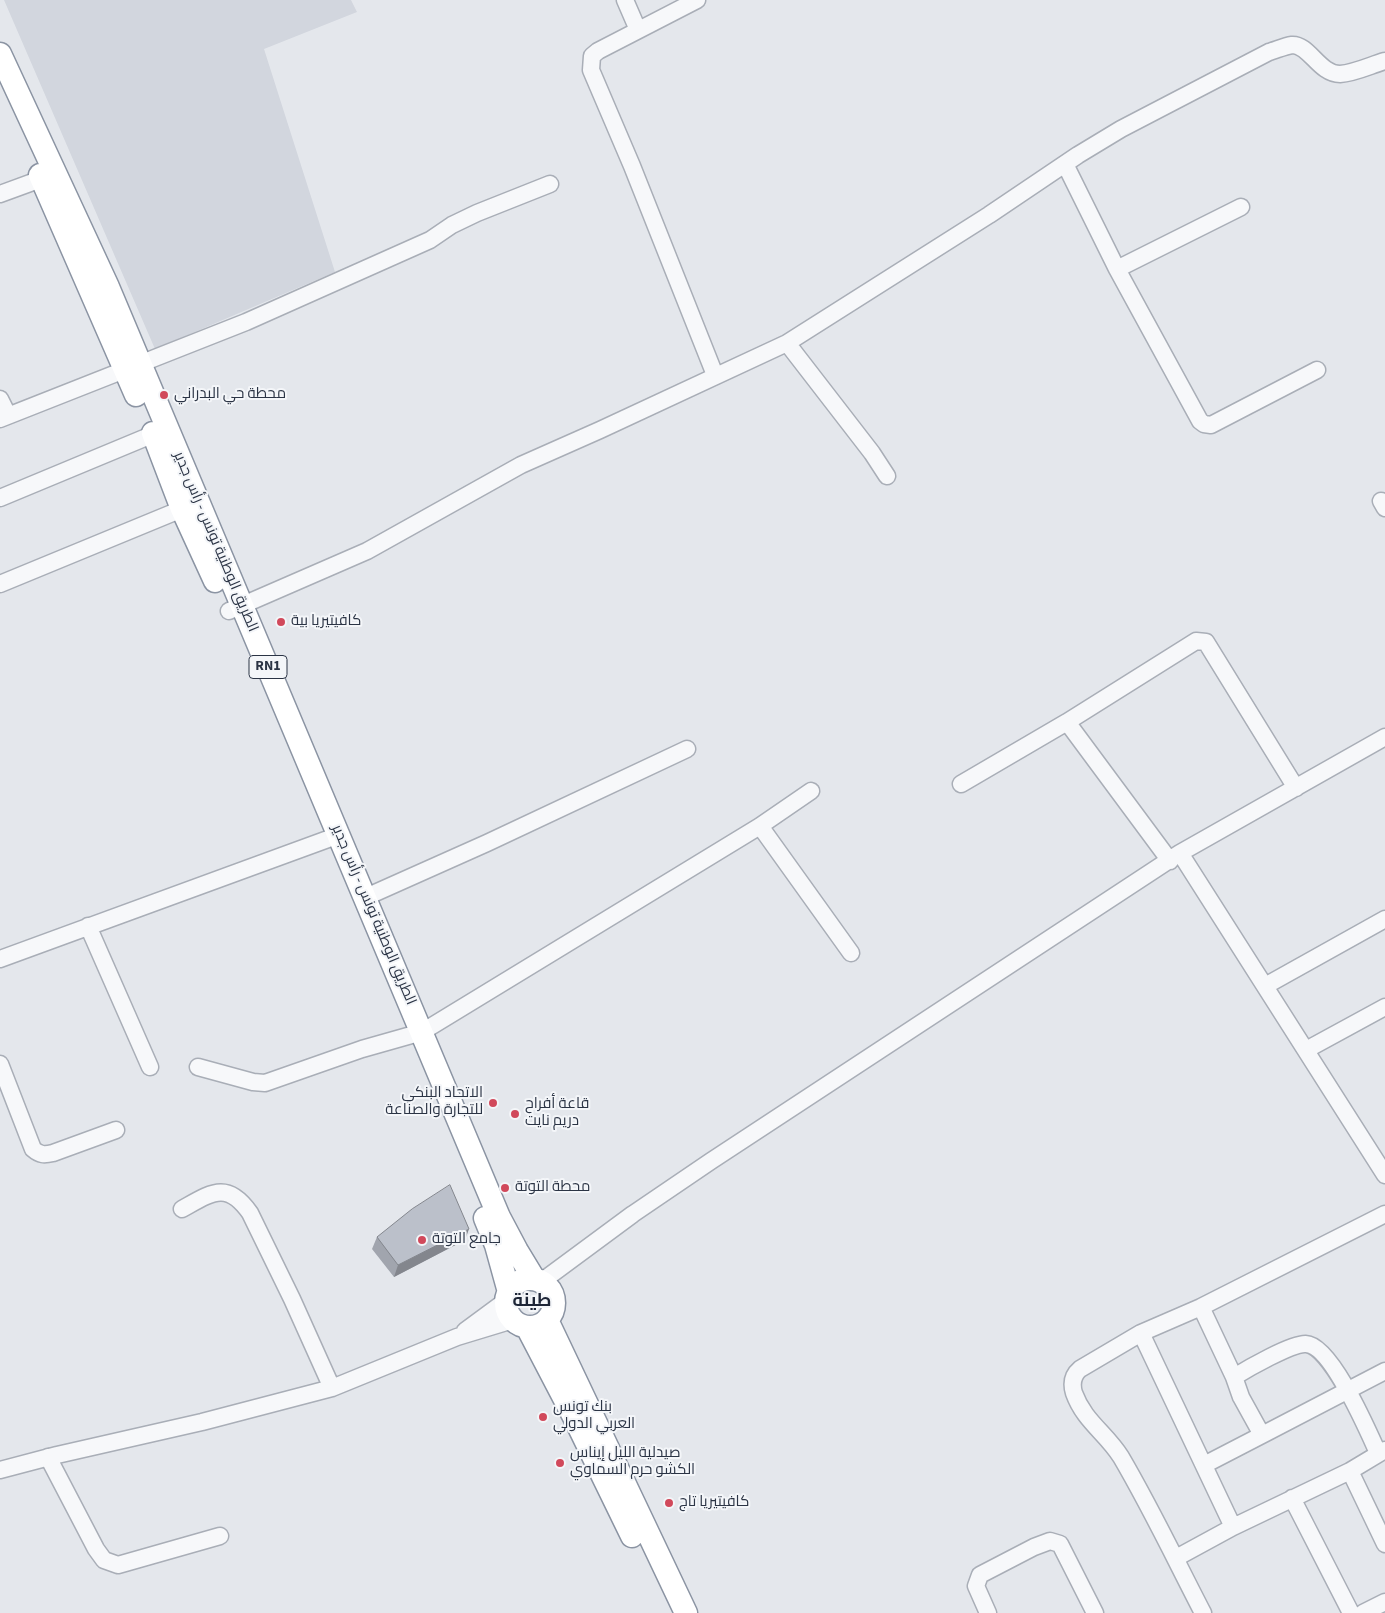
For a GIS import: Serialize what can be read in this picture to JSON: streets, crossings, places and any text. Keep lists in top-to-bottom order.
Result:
{
  "streets": {
    "highway": ["الطريق الوطنية تونس - رأس جدير", "RN1"]
  },
  "crossings": [
    ["الطريق الوطنية تونس - رأس جدير", "RN1"]
  ],
  "districts": ["طينة"],
  "places": [
    "محطة حي البدراني",
    "كافيتيريا بية",
    "الاتحاد البنكي للتجارة والصناعة",
    "قاعة أفراح دريم نايت",
    "محطة التوتة",
    "جامع التوتة",
    "بنك تونس العربي الدولي",
    "صيدلية الليل إيناس الكشو حرم السماوي",
    "كافيتيريا تاج"
  ]
}
